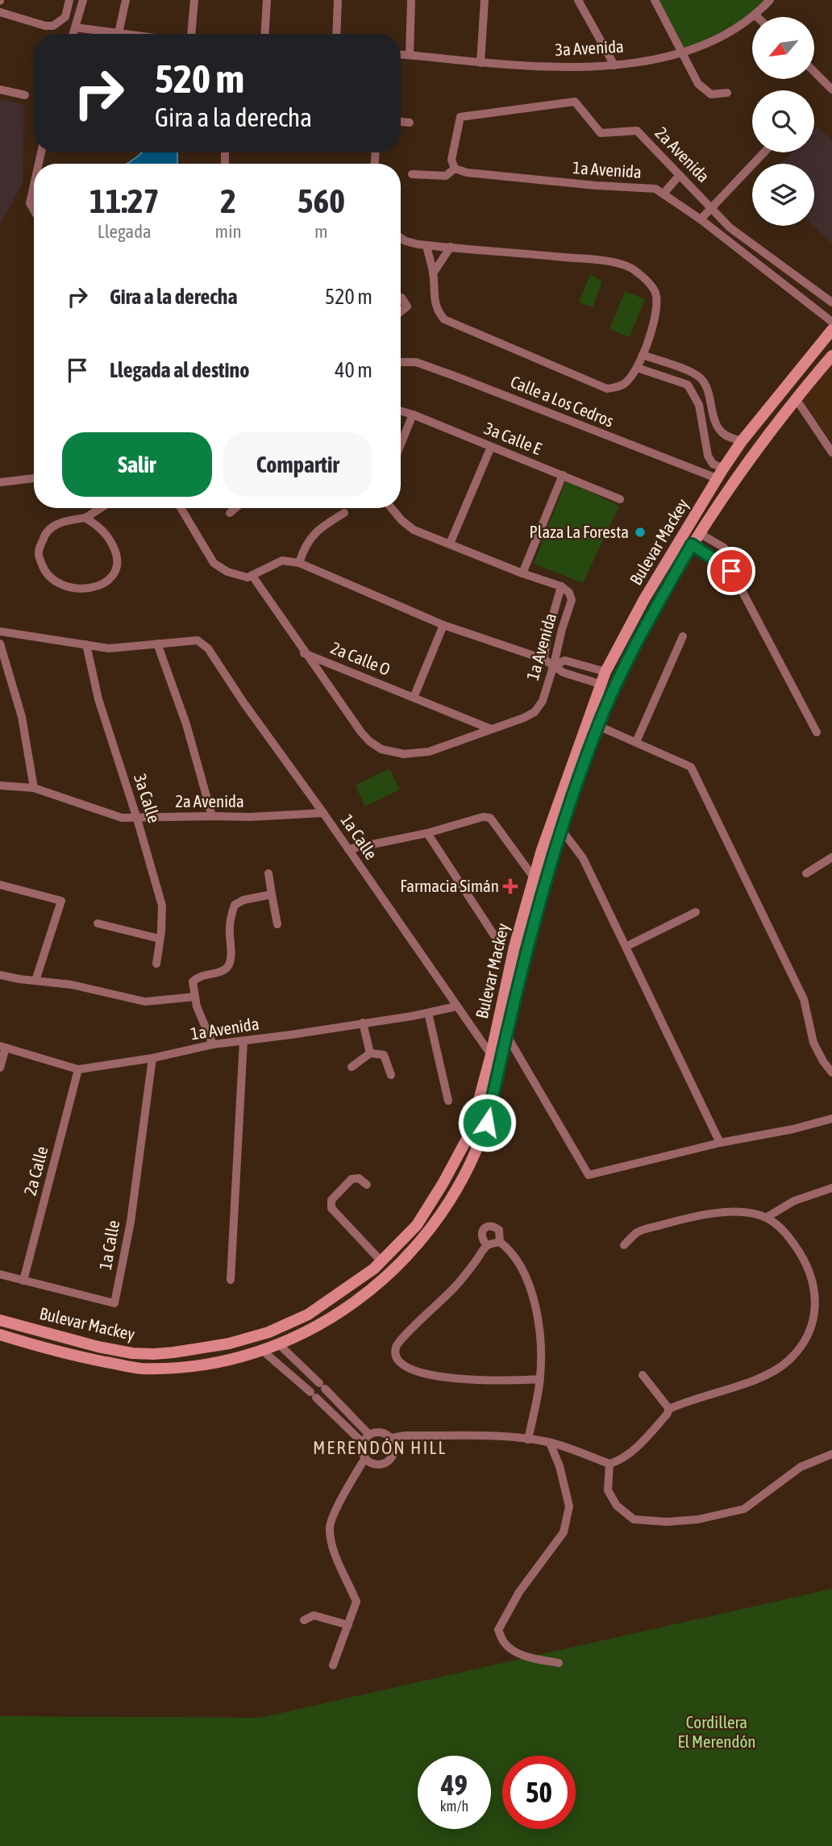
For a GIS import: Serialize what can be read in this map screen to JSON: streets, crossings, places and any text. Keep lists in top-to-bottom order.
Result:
{
  "streets": {
    "main road": ["Bulevar Mackey"],
    "street": [
      "3a Avenida",
      "2a Avenida",
      "1a Avenida",
      "Calle a Los Cedros",
      "3a Calle E",
      "2a Calle O",
      "3a Calle",
      "1a Calle",
      "2a Calle"
    ]
  },
  "crossings": [
    ["2a Avenida", "1a Avenida"],
    ["2a Avenida", "3a Calle"],
    ["2a Avenida", "1a Calle"],
    ["1a Avenida", "2a Calle O"],
    ["1a Avenida", "1a Calle"],
    ["1a Avenida", "2a Calle"],
    ["Calle a Los Cedros", "Bulevar Mackey"],
    ["Bulevar Mackey", "1a Calle"],
    ["1a Calle", "2a Calle"]
  ],
  "districts": ["MERENDÓN HILL"],
  "parks": ["Cordillera El Merendón"],
  "places": {
    "other": ["Plaza La Foresta"],
    "health": ["Farmacia Simán"]
  },
  "north": "bottom left",
  "page": {
    "turn": ["520 m", "Gira a la derecha"],
    "eta": [
      "11:27",
      "Llegada",
      "2",
      "min",
      "560",
      "m"
    ],
    "list": [
      {
        "name": "Gira a la derecha",
        "value": "520 m"
      },
      {
        "name": "Llegada al destino",
        "value": "40 m"
      }
    ],
    "buttons": ["Salir", "Compartir"],
    "speed": "49 km/h",
    "limit": "50"
  }
}
